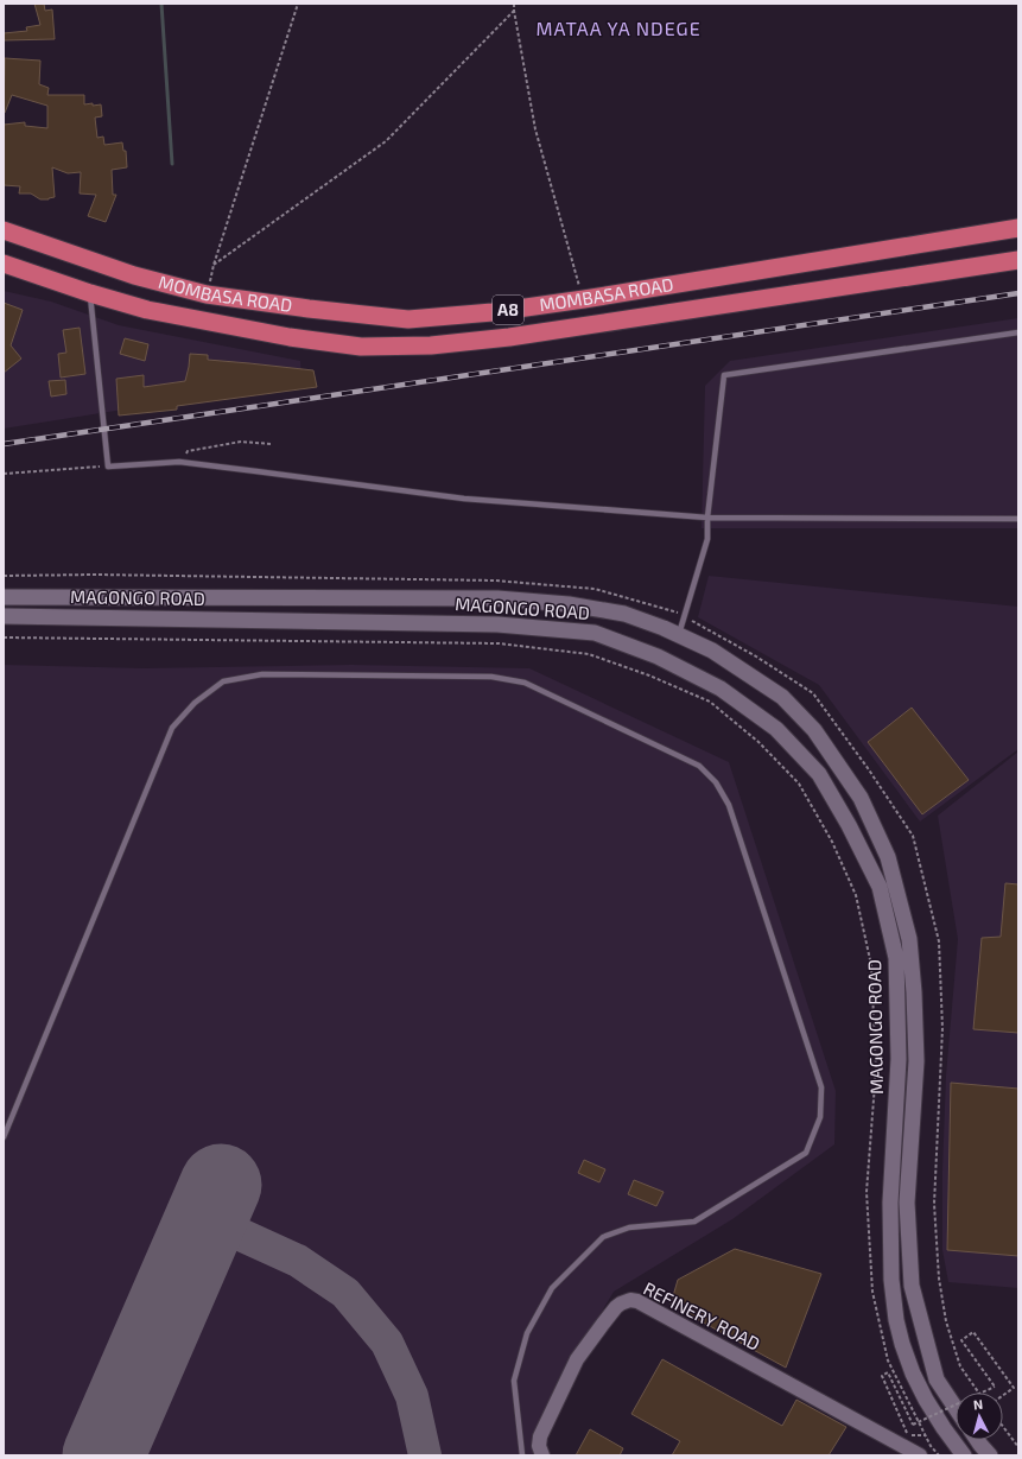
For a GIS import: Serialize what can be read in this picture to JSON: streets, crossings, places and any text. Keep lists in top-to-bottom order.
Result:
{
  "streets": {
    "highway": ["MOMBASA ROAD", "A8"],
    "main road": ["MAGONGO ROAD"],
    "street": ["REFINERY ROAD"]
  },
  "districts": ["MATAA YA NDEGE"],
  "north": "top"
}
